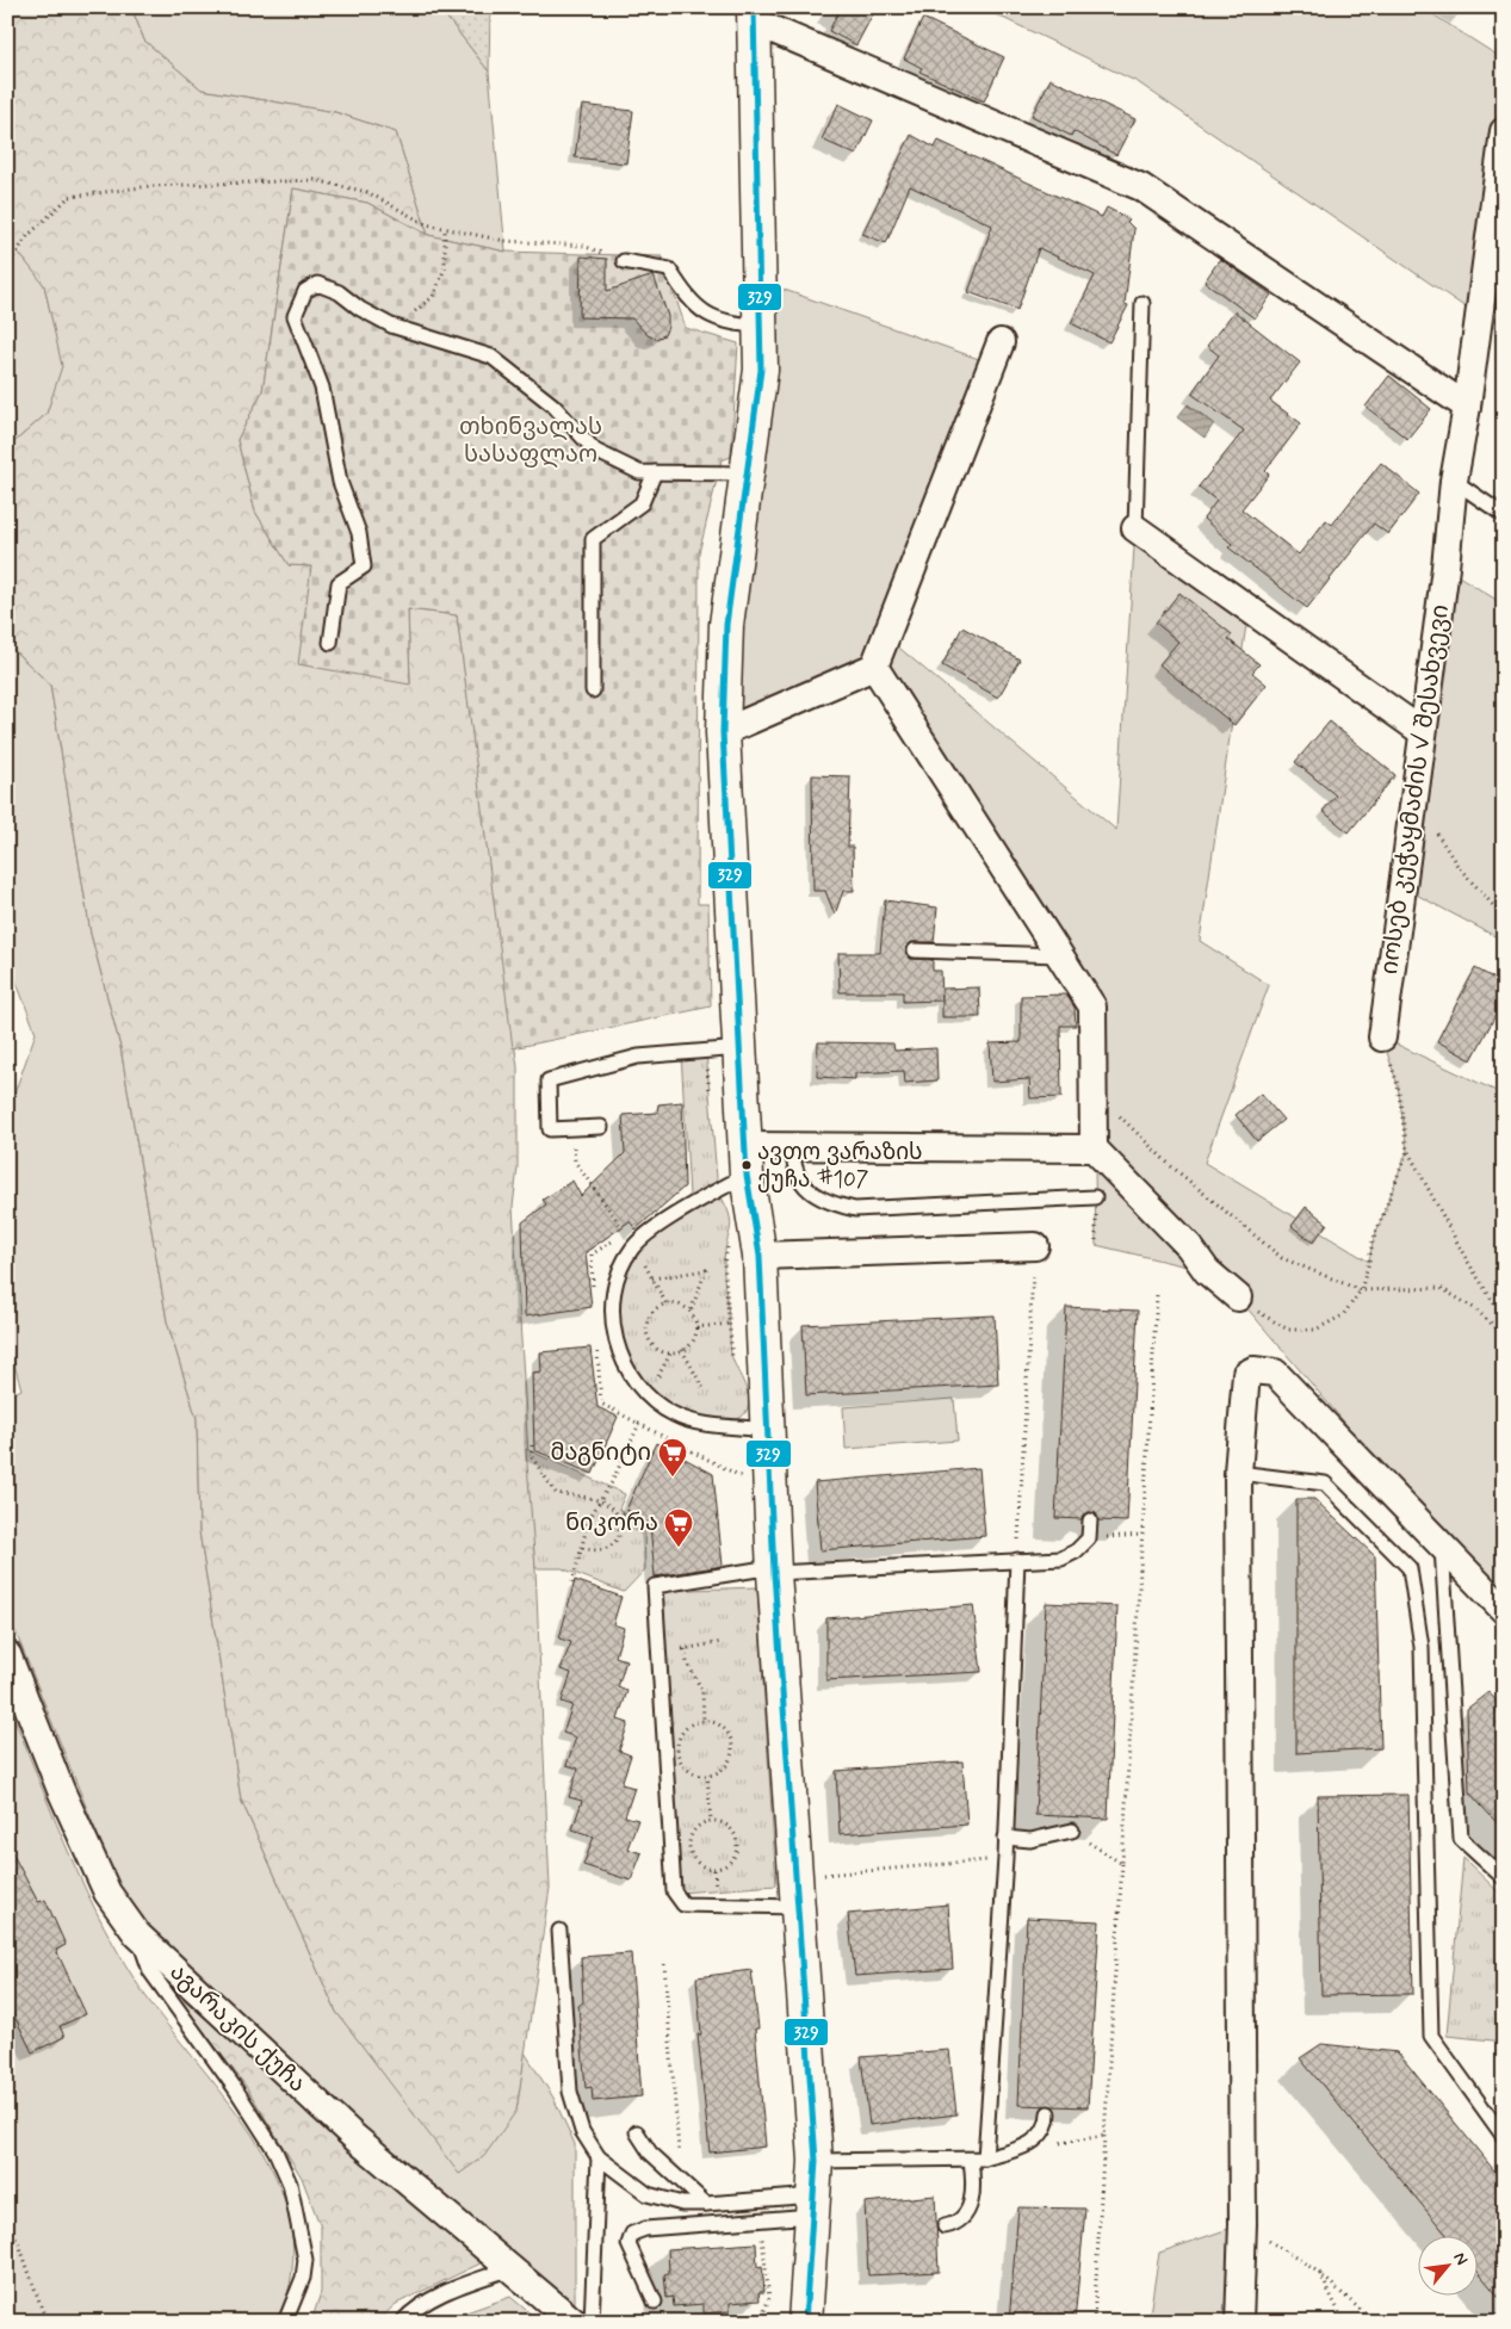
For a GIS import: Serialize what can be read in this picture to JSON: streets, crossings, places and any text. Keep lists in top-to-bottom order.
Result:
{
  "streets": {
    "street": ["იოსებ კეჭაყმაძის V შესახვევი", "აგარაკის ქუჩა"]
  },
  "parks": ["თხინვალას სასაფლაო"],
  "places": {
    "other": ["ავთო ვარაზის ქუჩა #107"],
    "supermarket": ["მაგნიტი", "ნიკორა"]
  },
  "lines": ["transit line 329"],
  "north": "top right"
}
